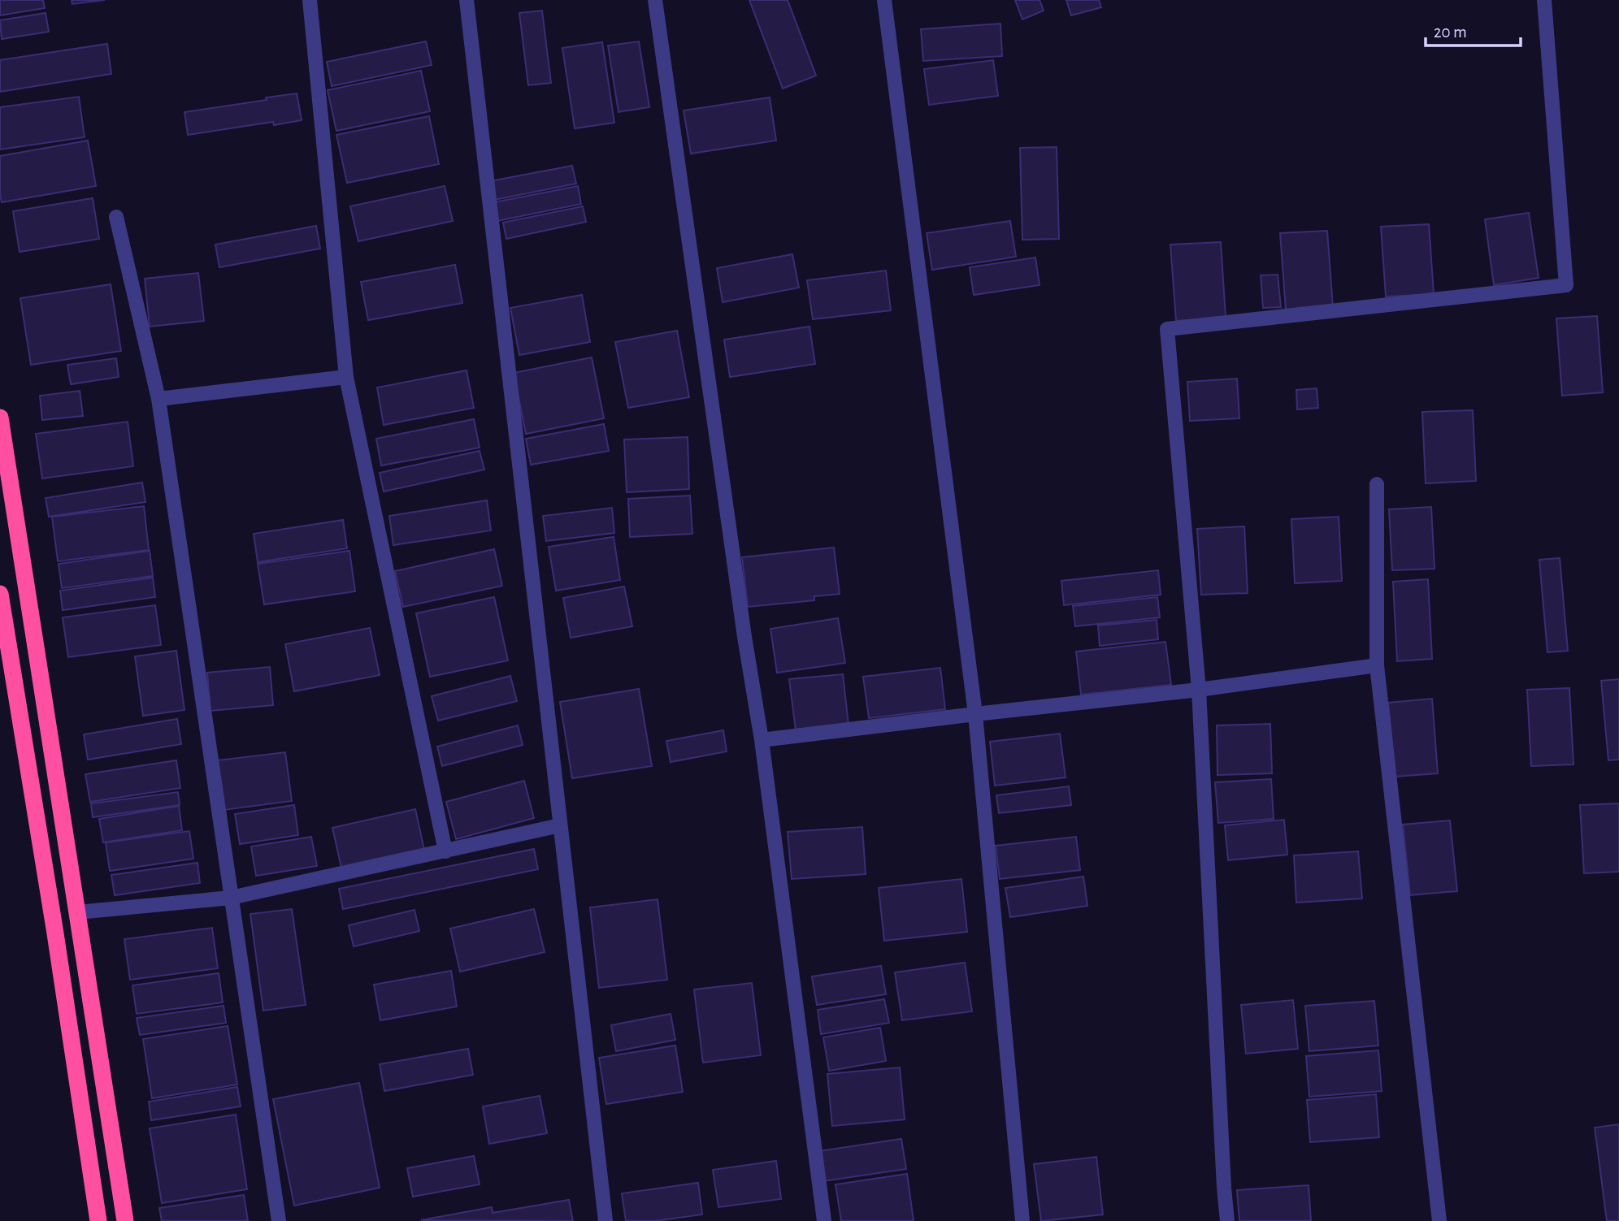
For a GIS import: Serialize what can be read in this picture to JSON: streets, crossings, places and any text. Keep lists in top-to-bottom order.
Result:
{
  "scale_bar": "20 m"
}
